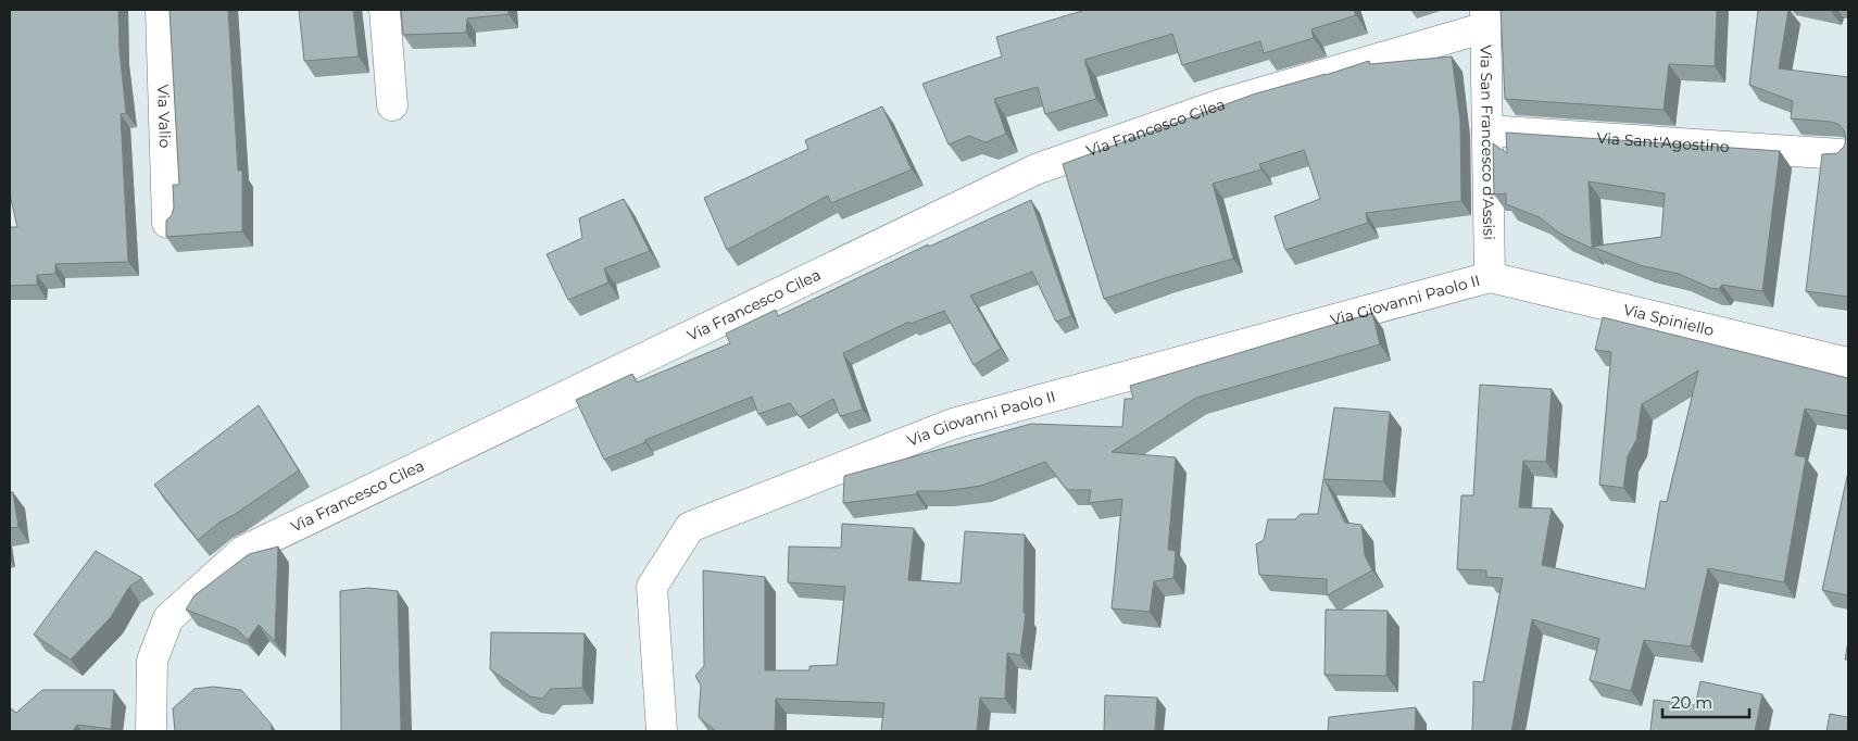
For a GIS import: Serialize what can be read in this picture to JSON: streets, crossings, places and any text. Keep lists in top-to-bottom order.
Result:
{
  "streets": {
    "street": [
      "Via Valio",
      "Via Francesco Cilea",
      "Via Sant'Agostino",
      "Via San Francesco d'Assisi",
      "Via Giovanni Paolo II",
      "Via Spiniello"
    ]
  },
  "crossings": [
    ["Via Francesco Cilea", "Via San Francesco d'Assisi"],
    ["Via Sant'Agostino", "Via San Francesco d'Assisi"],
    ["Via San Francesco d'Assisi", "Via Giovanni Paolo II"],
    ["Via San Francesco d'Assisi", "Via Spiniello"],
    ["Via Giovanni Paolo II", "Via Spiniello"]
  ],
  "scale_bar": "20 m"
}
